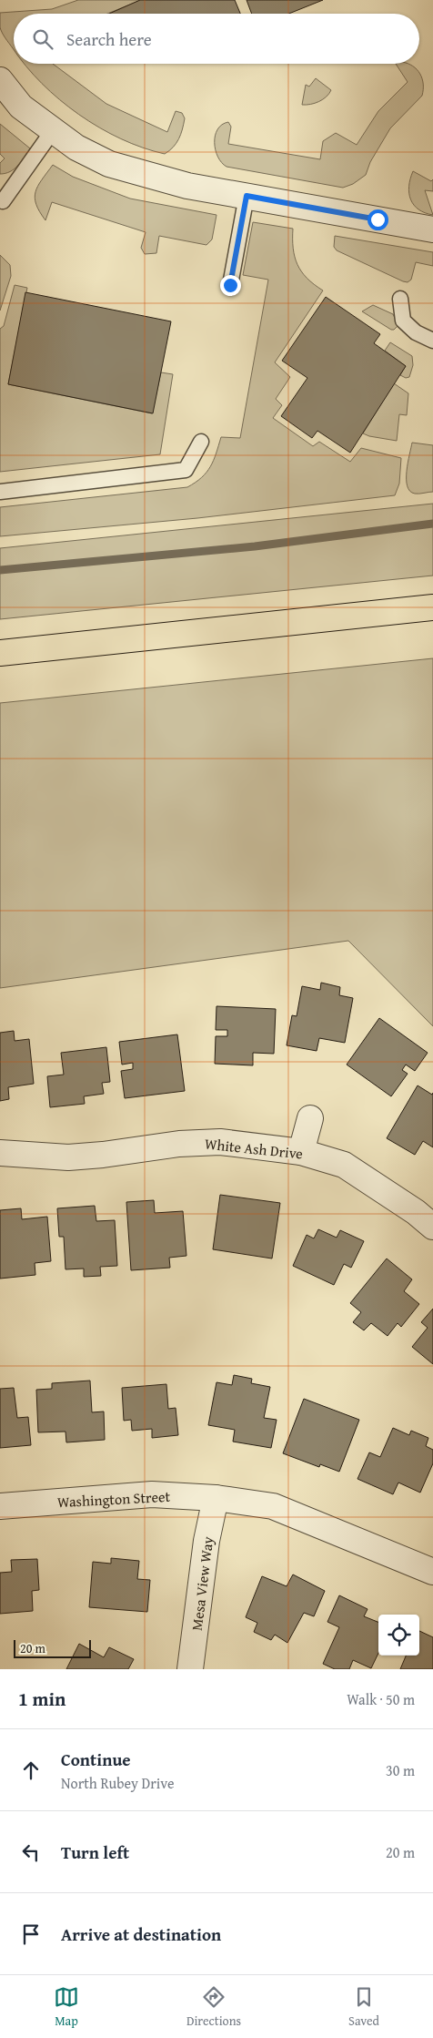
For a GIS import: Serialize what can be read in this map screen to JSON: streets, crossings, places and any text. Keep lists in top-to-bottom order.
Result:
{
  "streets": {
    "street": ["White Ash Drive", "Washington Street", "Mesa View Way"]
  },
  "crossings": [
    ["Washington Street", "Mesa View Way"]
  ],
  "scale_bar": "20 m",
  "page": {
    "search": "Search here",
    "scale": "20 m",
    "heading": ["1 min", "Walk · 50 m"],
    "list": [
      ["Continue", "North Rubey Drive", "30 m"],
      ["Turn left", "20 m"],
      "Arrive at destination"
    ],
    "nav": ["Map", "Directions", "Saved"]
  }
}
